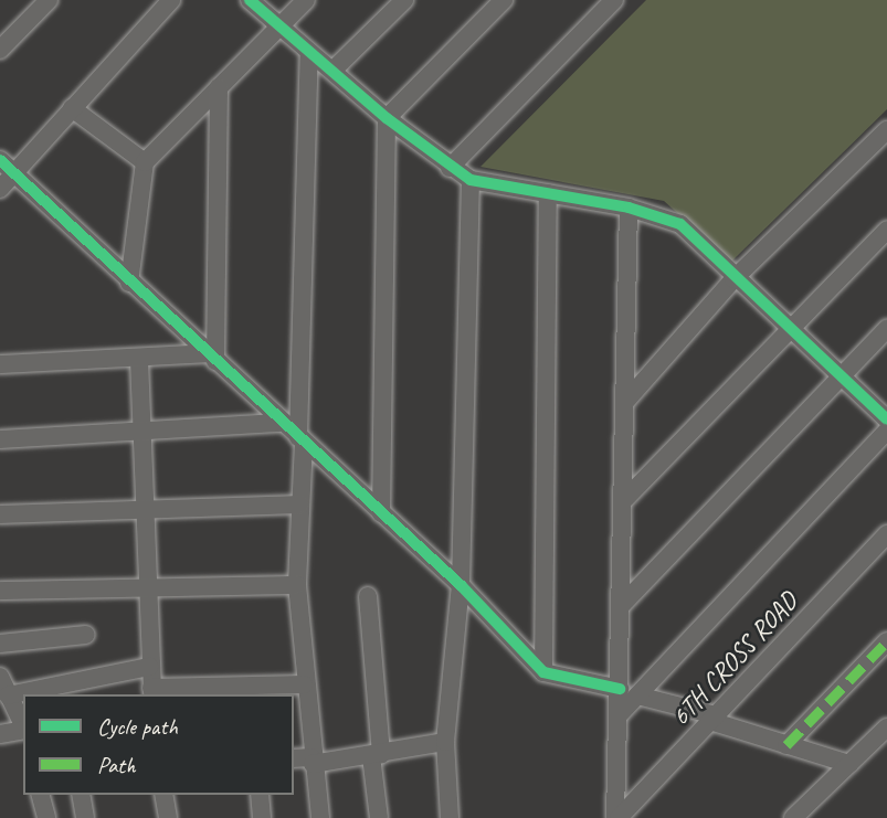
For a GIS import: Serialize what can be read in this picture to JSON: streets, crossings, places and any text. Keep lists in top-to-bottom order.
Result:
{
  "streets": {
    "street": ["6TH CROSS ROAD"]
  },
  "legend": ["Cycle path", "Path"]
}
